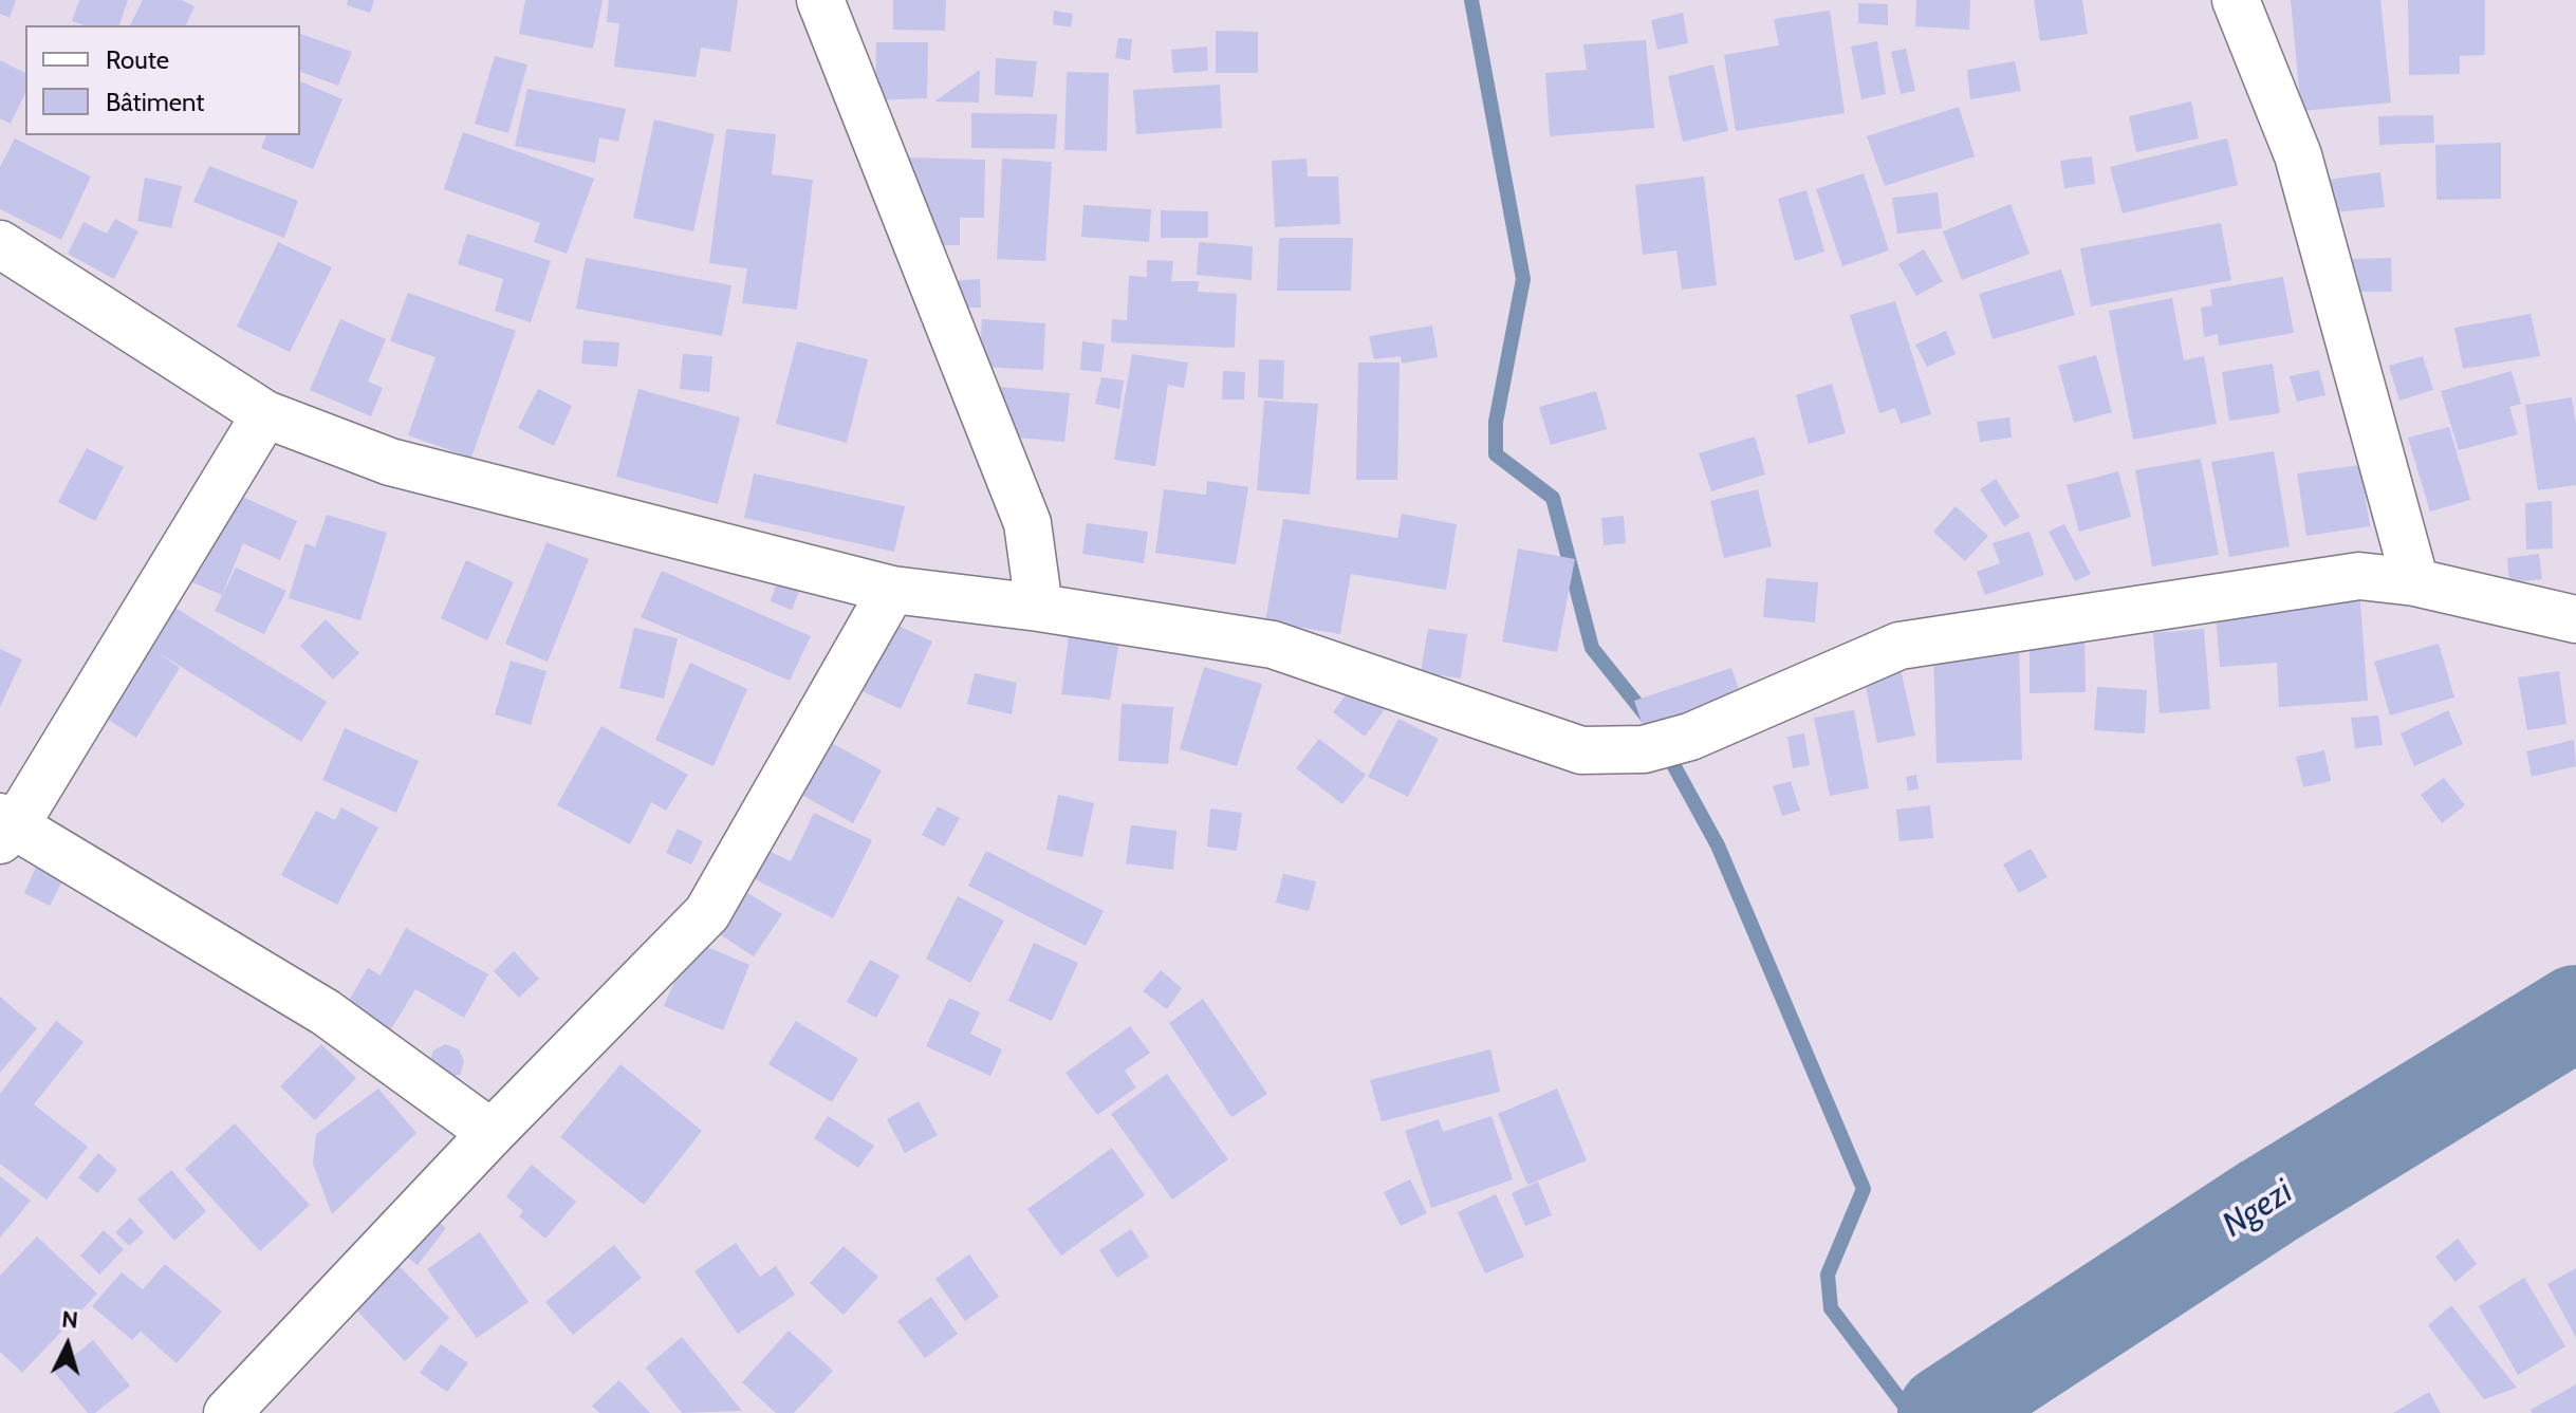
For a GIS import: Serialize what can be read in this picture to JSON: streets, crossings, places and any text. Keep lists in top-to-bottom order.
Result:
{
  "water": ["Ngezi"],
  "legend": ["Route", "Bâtiment"],
  "north": "top"
}
